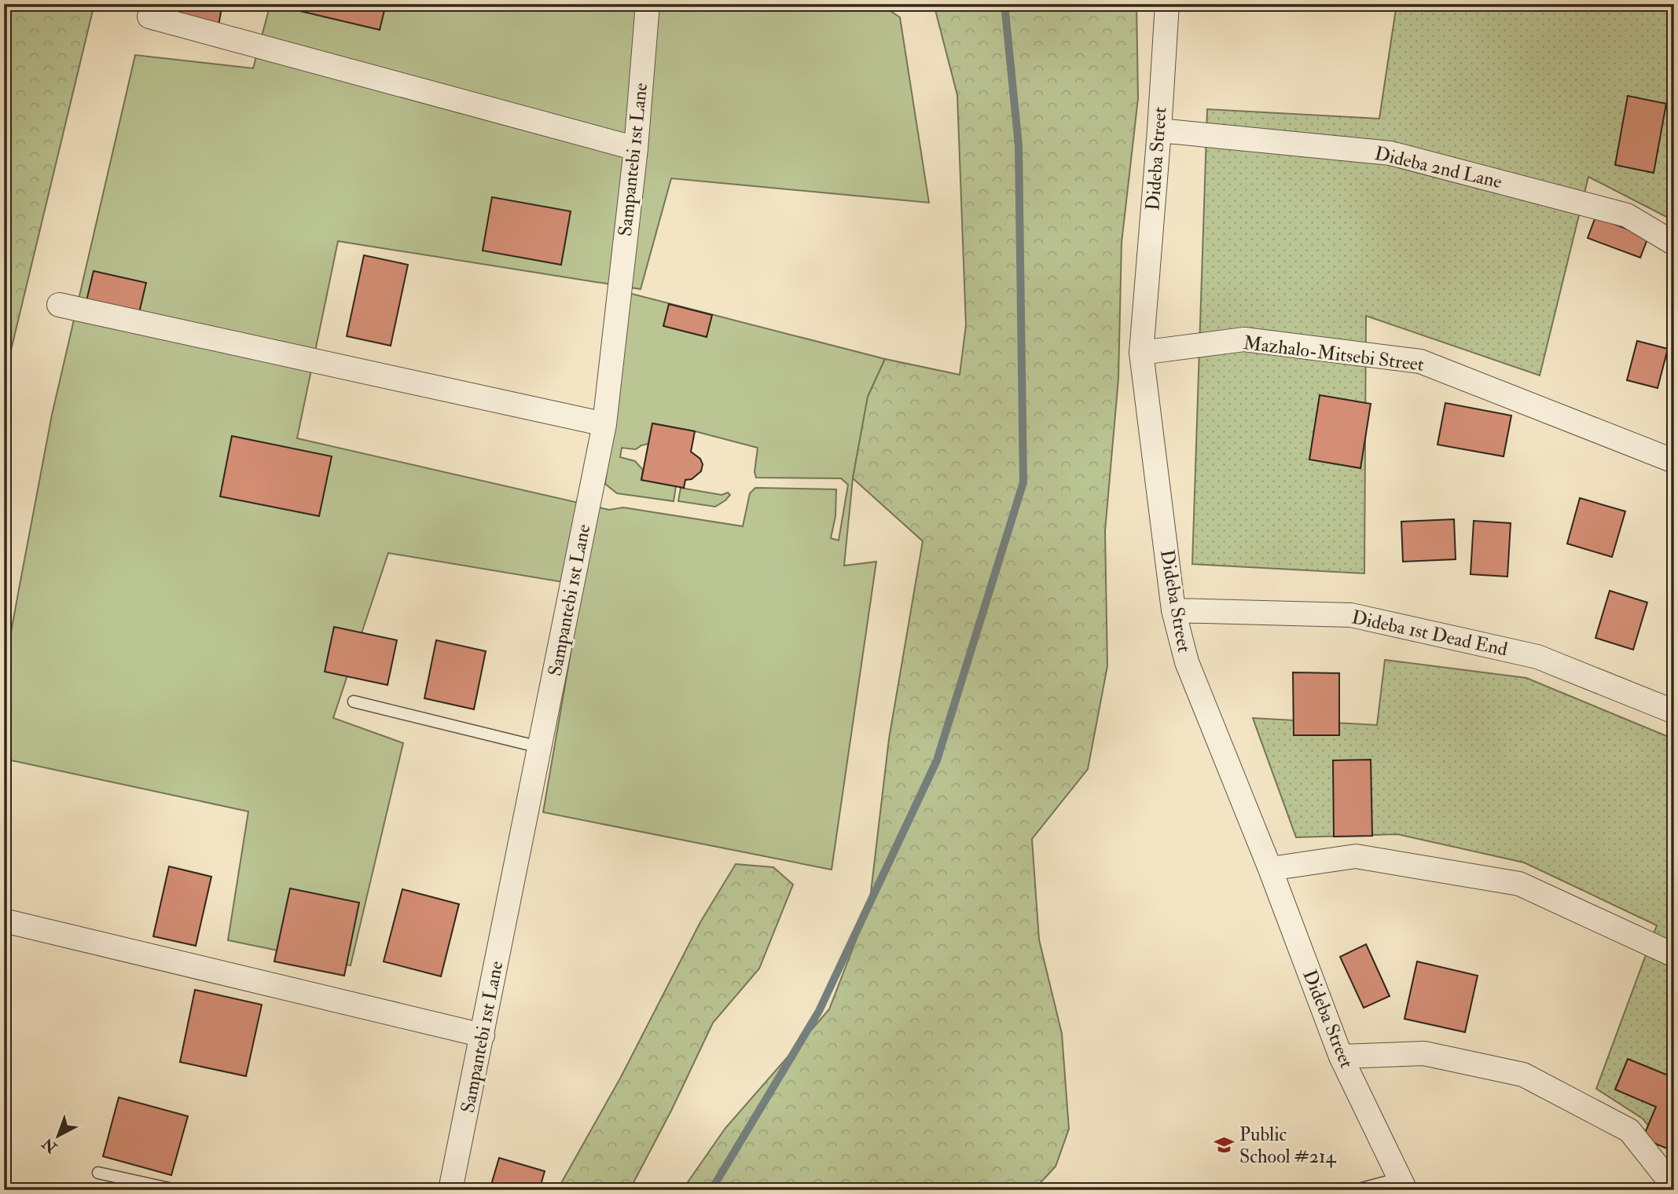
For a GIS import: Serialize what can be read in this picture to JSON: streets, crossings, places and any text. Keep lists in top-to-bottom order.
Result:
{
  "streets": {
    "street": [
      "Dideba Street",
      "Sampantebi 1st Lane",
      "Dideba 2nd Lane",
      "Mazhalo-Mitsebi Street",
      "Dideba 1st Dead End"
    ]
  },
  "crossings": [
    ["Dideba Street", "Dideba 2nd Lane"],
    ["Dideba Street", "Mazhalo-Mitsebi Street"],
    ["Dideba Street", "Dideba 1st Dead End"]
  ],
  "places": {
    "school or university": ["Public School #214"]
  },
  "north": "bottom left"
}
